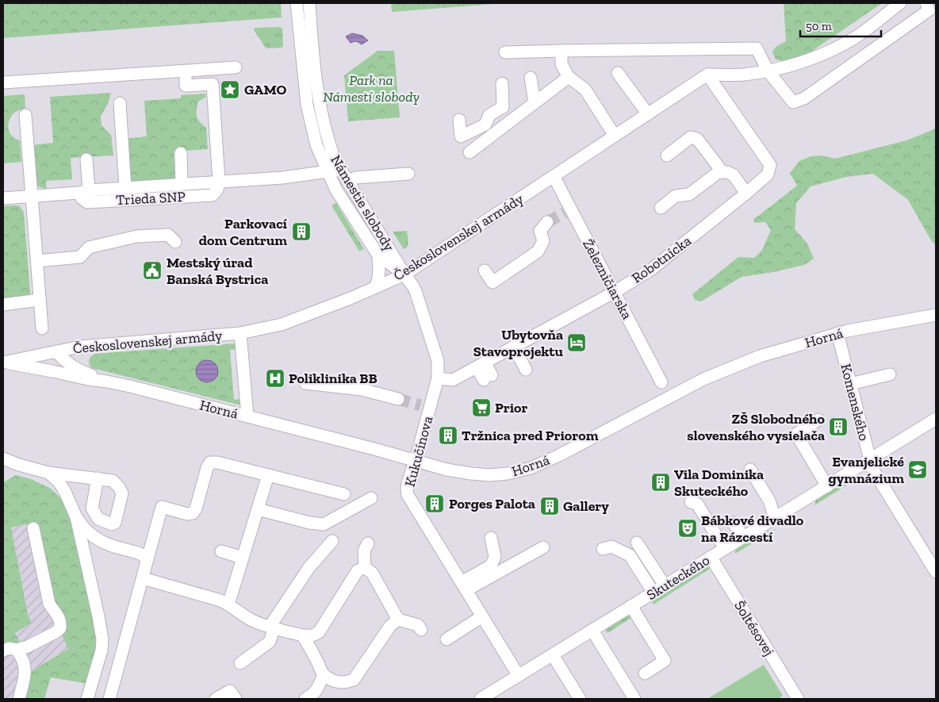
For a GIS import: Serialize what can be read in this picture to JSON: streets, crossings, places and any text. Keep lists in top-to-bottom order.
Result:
{
  "streets": {
    "street": [
      "Trieda SNP",
      "Námestie slobody",
      "Československej armády",
      "Robotnícka",
      "Železničiarska",
      "Horná",
      "Komenského",
      "Kukučínova",
      "Skuteckého",
      "Šoltésovej"
    ]
  },
  "crossings": [
    ["Trieda SNP", "Námestie slobody"],
    ["Námestie slobody", "Československej armády"],
    ["Námestie slobody", "Kukučínova"],
    ["Československej armády", "Robotnícka"],
    ["Československej armády", "Železničiarska"],
    ["Československej armády", "Horná"],
    ["Československej armády", "Kukučínova"],
    ["Robotnícka", "Železničiarska"],
    ["Robotnícka", "Kukučínova"],
    ["Horná", "Komenského"],
    ["Horná", "Kukučínova"],
    ["Komenského", "Skuteckého"],
    ["Kukučínova", "Skuteckého"],
    ["Skuteckého", "Šoltésovej"]
  ],
  "parks": ["Park na Námestí slobody"],
  "places": {
    "place": ["GAMO"],
    "building": [
      "Parkovací dom Centrum",
      "ZŠ Slobodného slovenského vysielača",
      "Tržnica pred Priorom",
      "Vila Dominika Skuteckého",
      "Porges Palota",
      "Gallery"
    ],
    "public building": ["Mestský úrad Banská Bystrica"],
    "hotel": ["Ubytovňa Stavoprojektu"],
    "hospital": ["Poliklinika BB"],
    "supermarket": ["Prior"],
    "school or university": ["Evanjelické gymnázium"],
    "theatre": ["Bábkové divadlo na Rázcestí"]
  },
  "scale_bar": "50 m"
}
